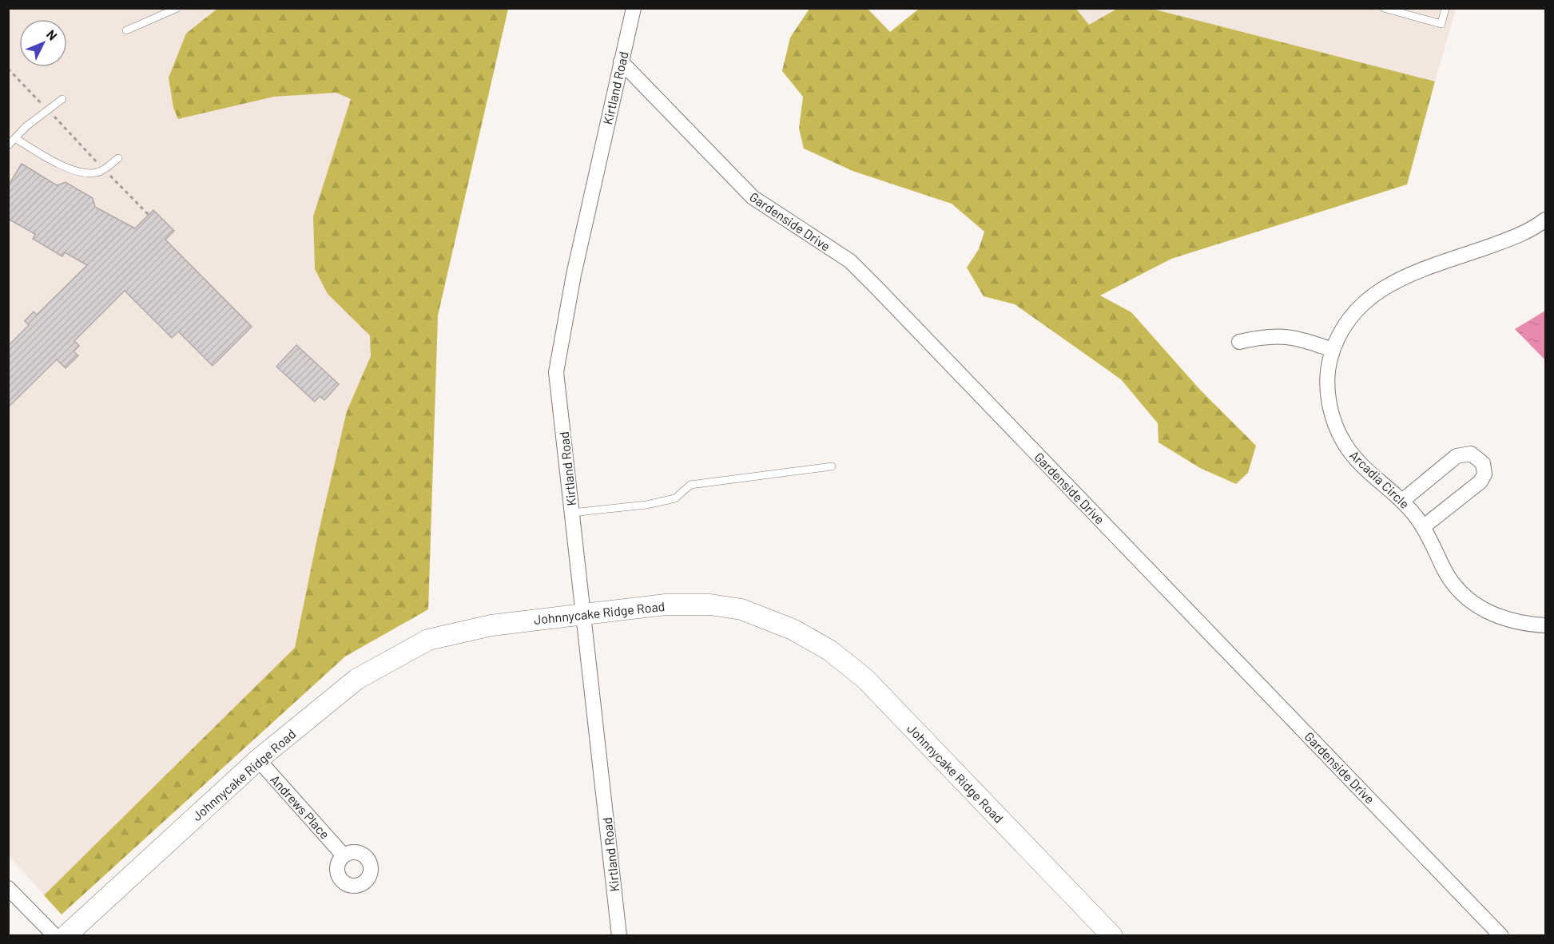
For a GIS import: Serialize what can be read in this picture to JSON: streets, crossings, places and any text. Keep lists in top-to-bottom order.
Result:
{
  "streets": {
    "main road": ["Johnnycake Ridge Road"],
    "street": [
      "Kirtland Road",
      "Gardenside Drive",
      "Arcadia Circle",
      "Andrews Place"
    ]
  },
  "crossings": [
    ["Kirtland Road", "Gardenside Drive"],
    ["Kirtland Road", "Johnnycake Ridge Road"],
    ["Johnnycake Ridge Road", "Andrews Place"]
  ],
  "north": "top right"
}
